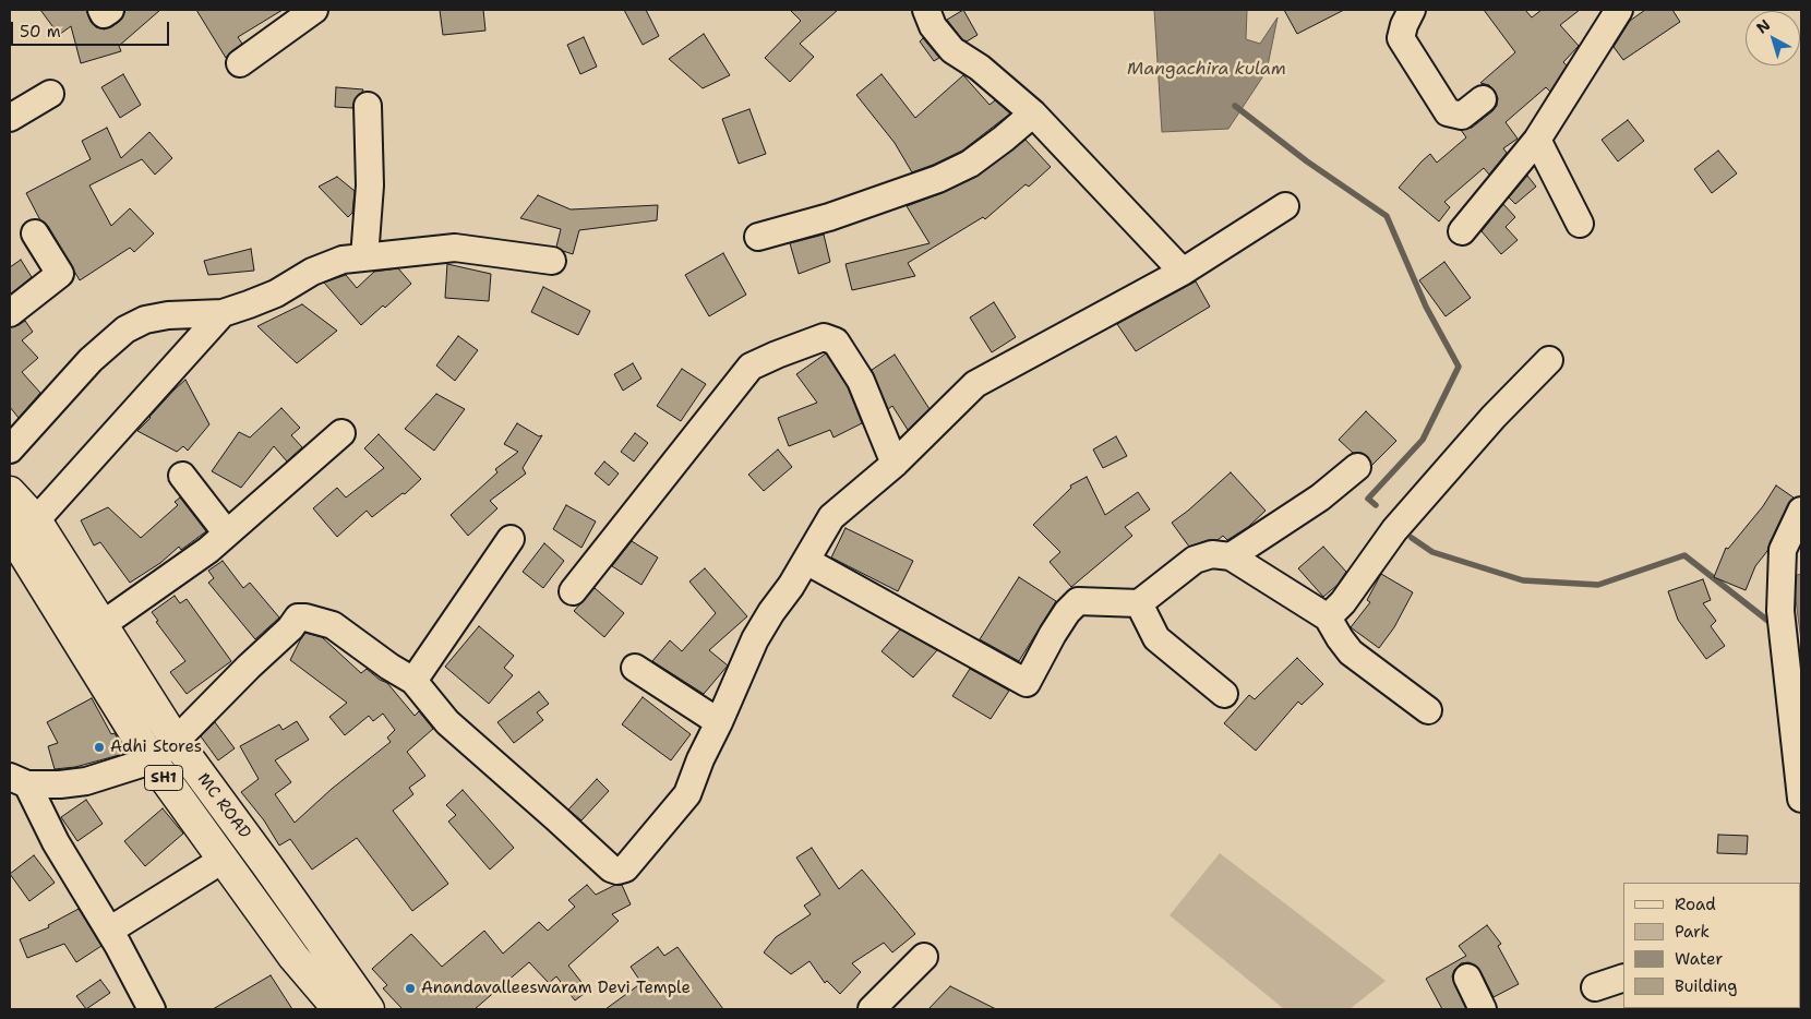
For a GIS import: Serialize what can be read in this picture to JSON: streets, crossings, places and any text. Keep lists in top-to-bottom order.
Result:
{
  "streets": {
    "main road": ["SH1", "MC ROAD"]
  },
  "water": ["Mangachira kulam"],
  "places": ["Adhi Stores", "Anandavalleeswaram Devi Temple"],
  "legend": [
    "Road",
    "Park",
    "Water",
    "Building"
  ],
  "scale_bar": "50 m",
  "north": "top left"
}
